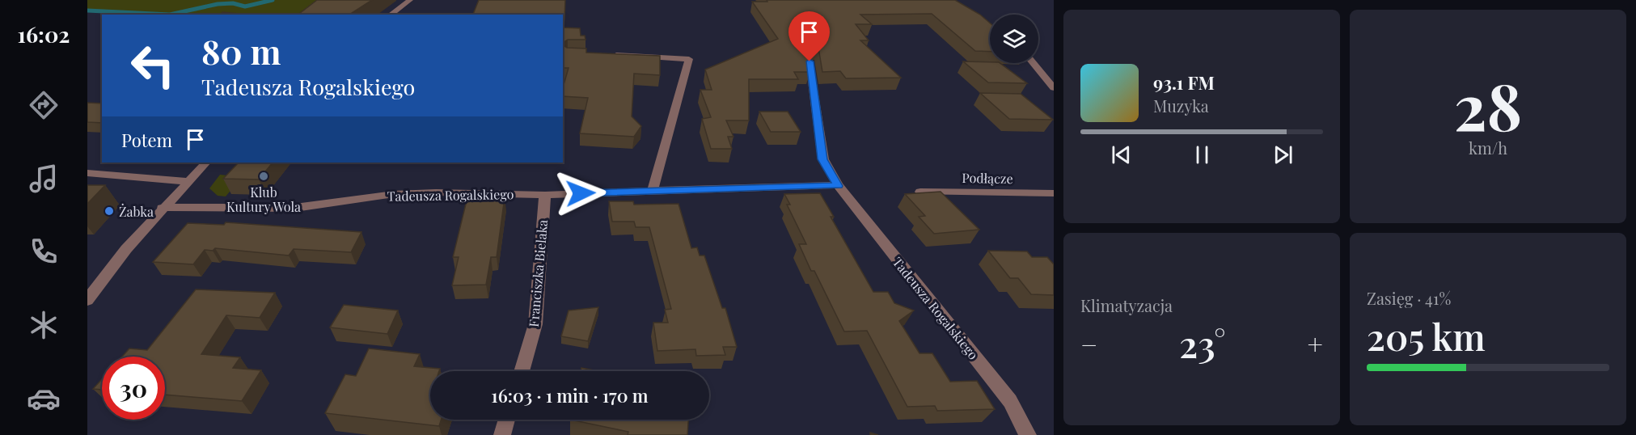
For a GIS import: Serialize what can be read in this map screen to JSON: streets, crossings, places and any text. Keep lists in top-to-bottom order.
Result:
{
  "streets": {
    "street": ["Podłącze", "Tadeusza Rogalskiego", "Franciszka Bielaka"]
  },
  "crossings": [
    ["Tadeusza Rogalskiego", "Franciszka Bielaka"]
  ],
  "places": ["Klub Kultury Wola", "Żabka"],
  "page": {
    "tabs": "16:02",
    "tile": [
      ["28", "km/h"],
      "Klimatyzacja",
      ["Zasięg · 41%", "205 km"]
    ],
    "turn": ["80 m", "Tadeusza Rogalskiego"],
    "song": ["93.1 FM", "Muzyka"],
    "then": "Potem",
    "heat": ["−", "23°", "+"],
    "limit": "30",
    "trip": "16:03 · 1 min · 170 m"
  }
}
